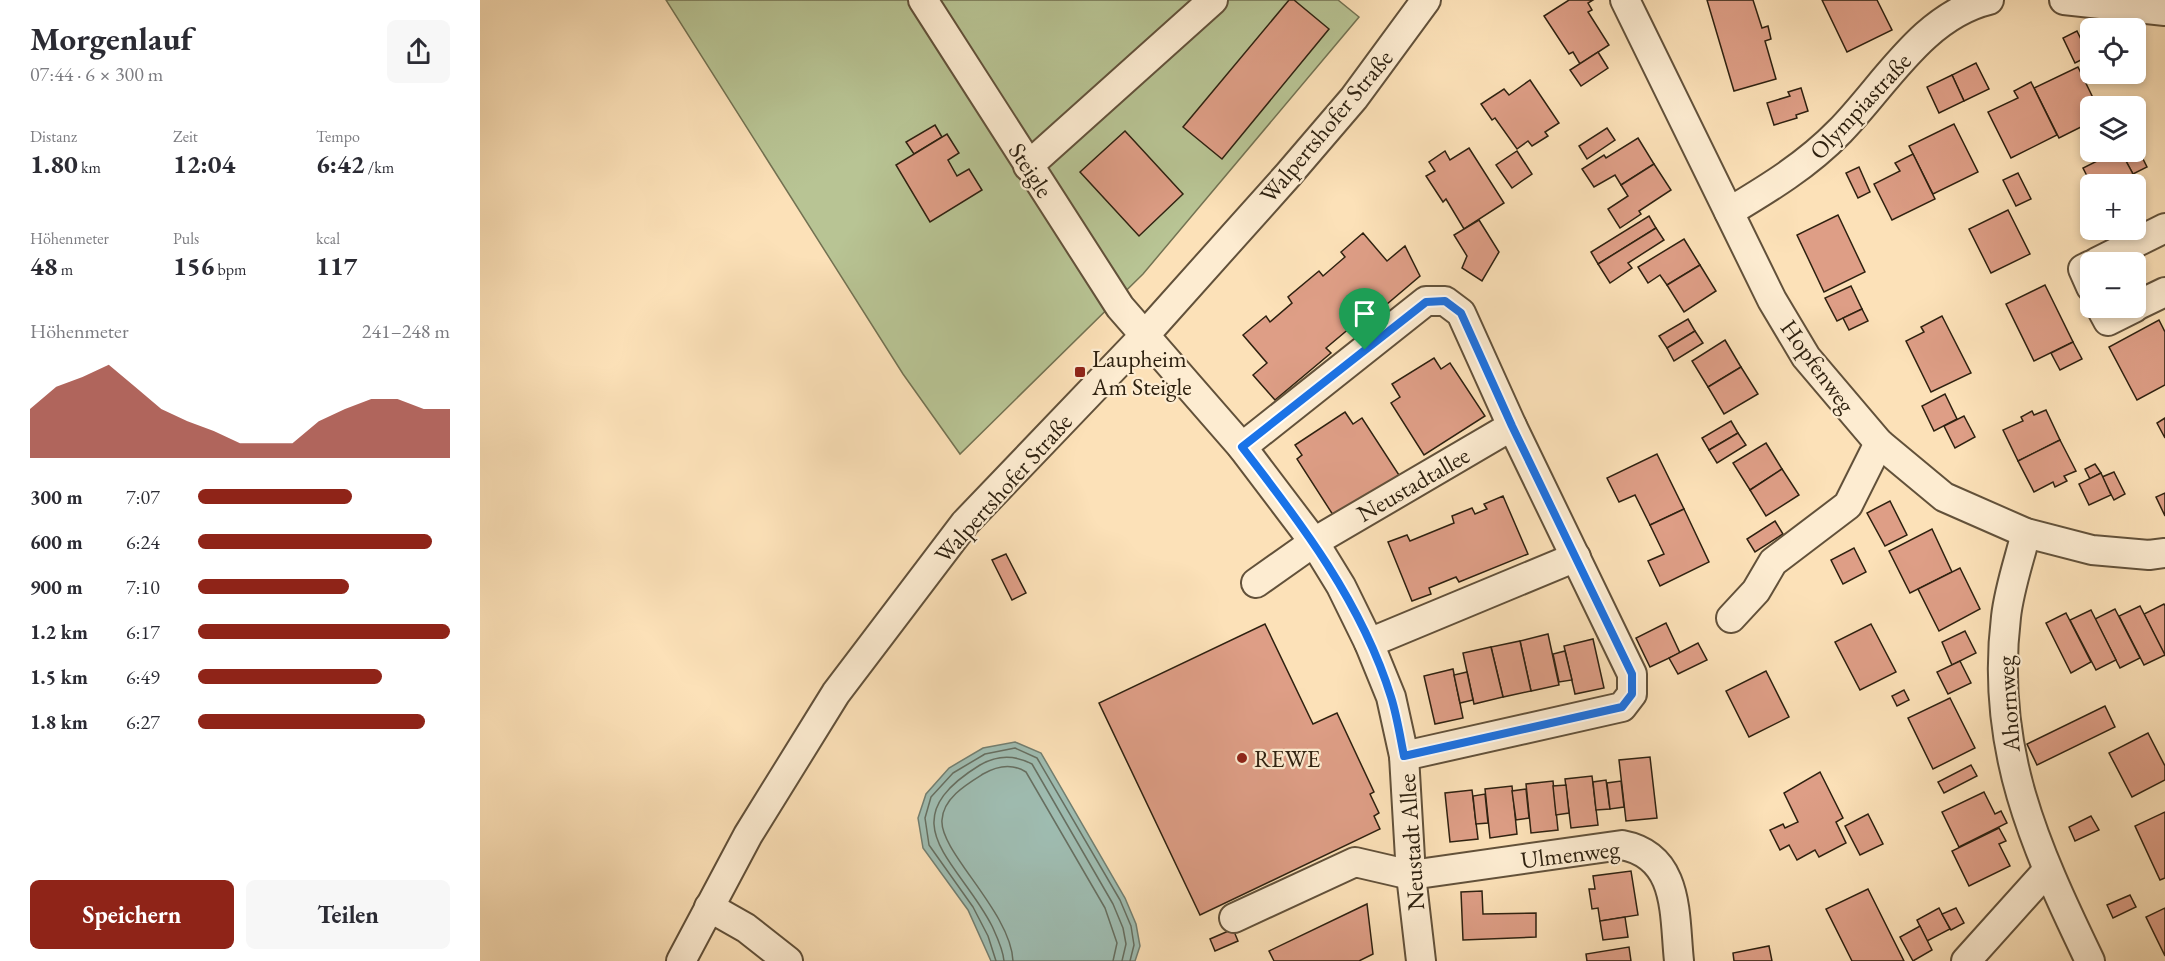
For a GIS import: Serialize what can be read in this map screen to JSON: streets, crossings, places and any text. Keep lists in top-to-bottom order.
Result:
{
  "streets": {
    "street": [
      "Olympiastraße",
      "Walpertshofer Straße",
      "Steigle",
      "Hopfenweg",
      "Neustadtallee",
      "Ahornweg",
      "Neustadt Allee",
      "Ulmenweg"
    ]
  },
  "crossings": [
    ["Olympiastraße", "Hopfenweg"],
    ["Walpertshofer Straße", "Steigle"],
    ["Walpertshofer Straße", "Neustadt Allee"],
    ["Steigle", "Neustadt Allee"],
    ["Hopfenweg", "Ahornweg"],
    ["Neustadtallee", "Neustadt Allee"],
    ["Neustadt Allee", "Ulmenweg"]
  ],
  "places": {
    "transit": ["Laupheim Am Steigle"],
    "other": ["REWE"]
  },
  "page": {
    "heading": ["Morgenlauf", "07:44 · 6 × 300 m"],
    "map_buttons": ["+", "−"],
    "stats": [
      ["Distanz", "1.80 km"],
      ["Zeit", "12:04"],
      ["Tempo", "6:42 /km"],
      ["Höhenmeter", "48 m"],
      ["Puls", "156 bpm"],
      ["kcal", "117"]
    ],
    "chart": ["Höhenmeter", "241–248 m"],
    "list": [
      {
        "name": "300 m",
        "note": "7:07"
      },
      {
        "name": "600 m",
        "note": "6:24"
      },
      {
        "name": "900 m",
        "note": "7:10"
      },
      {
        "name": "1.2 km",
        "note": "6:17"
      },
      {
        "name": "1.5 km",
        "note": "6:49"
      },
      {
        "name": "1.8 km",
        "note": "6:27"
      }
    ],
    "buttons": ["Speichern", "Teilen"]
  }
}
